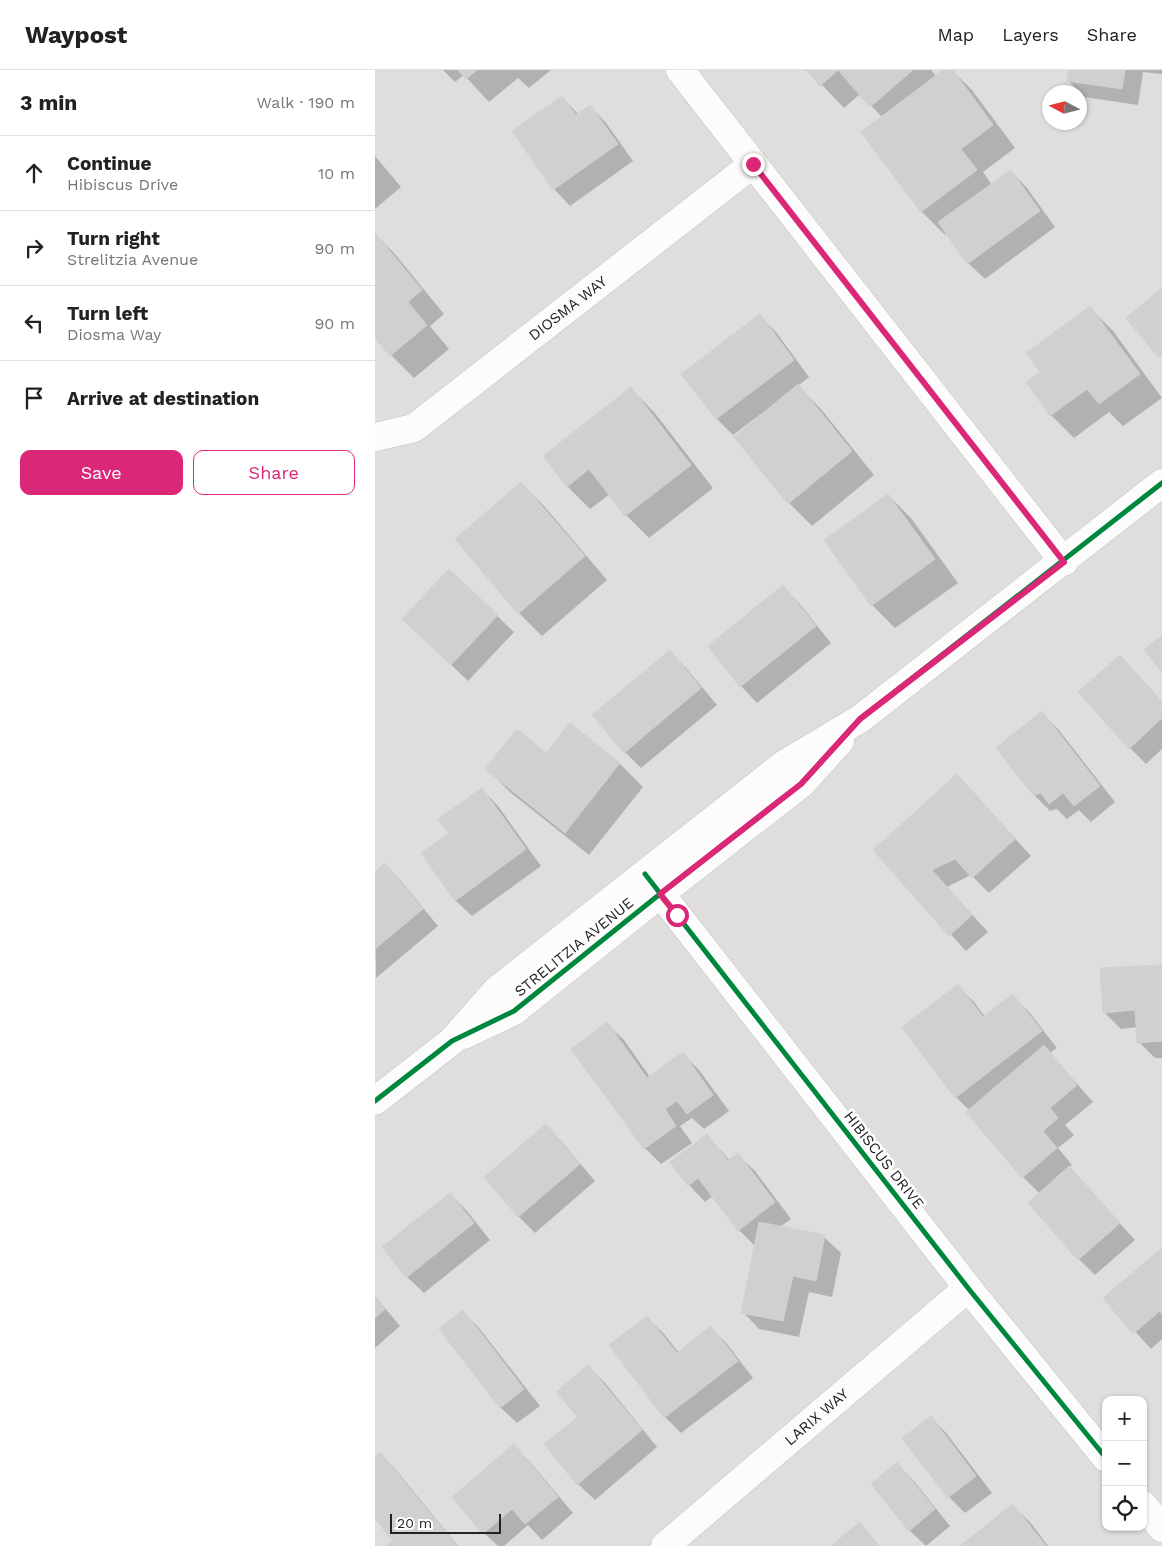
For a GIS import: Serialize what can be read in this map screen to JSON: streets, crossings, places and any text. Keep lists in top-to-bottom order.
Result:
{
  "streets": {
    "street": [
      "DIOSMA WAY",
      "STRELITZIA AVENUE",
      "HIBISCUS DRIVE",
      "LARIX WAY"
    ]
  },
  "crossings": [
    ["STRELITZIA AVENUE", "HIBISCUS DRIVE"],
    ["HIBISCUS DRIVE", "LARIX WAY"]
  ],
  "scale_bar": "20 m",
  "north": "left",
  "page": {
    "header": "Waypost",
    "nav": ["Map", "Layers", "Share"],
    "heading": ["3 min", "Walk · 190 m"],
    "list": [
      ["Continue", "Hibiscus Drive", "10 m"],
      ["Turn right", "Strelitzia Avenue", "90 m"],
      ["Turn left", "Diosma Way", "90 m"],
      "Arrive at destination"
    ],
    "buttons": ["Save", "Share"],
    "map_buttons": ["+", "−"],
    "scale": "20 m"
  }
}
